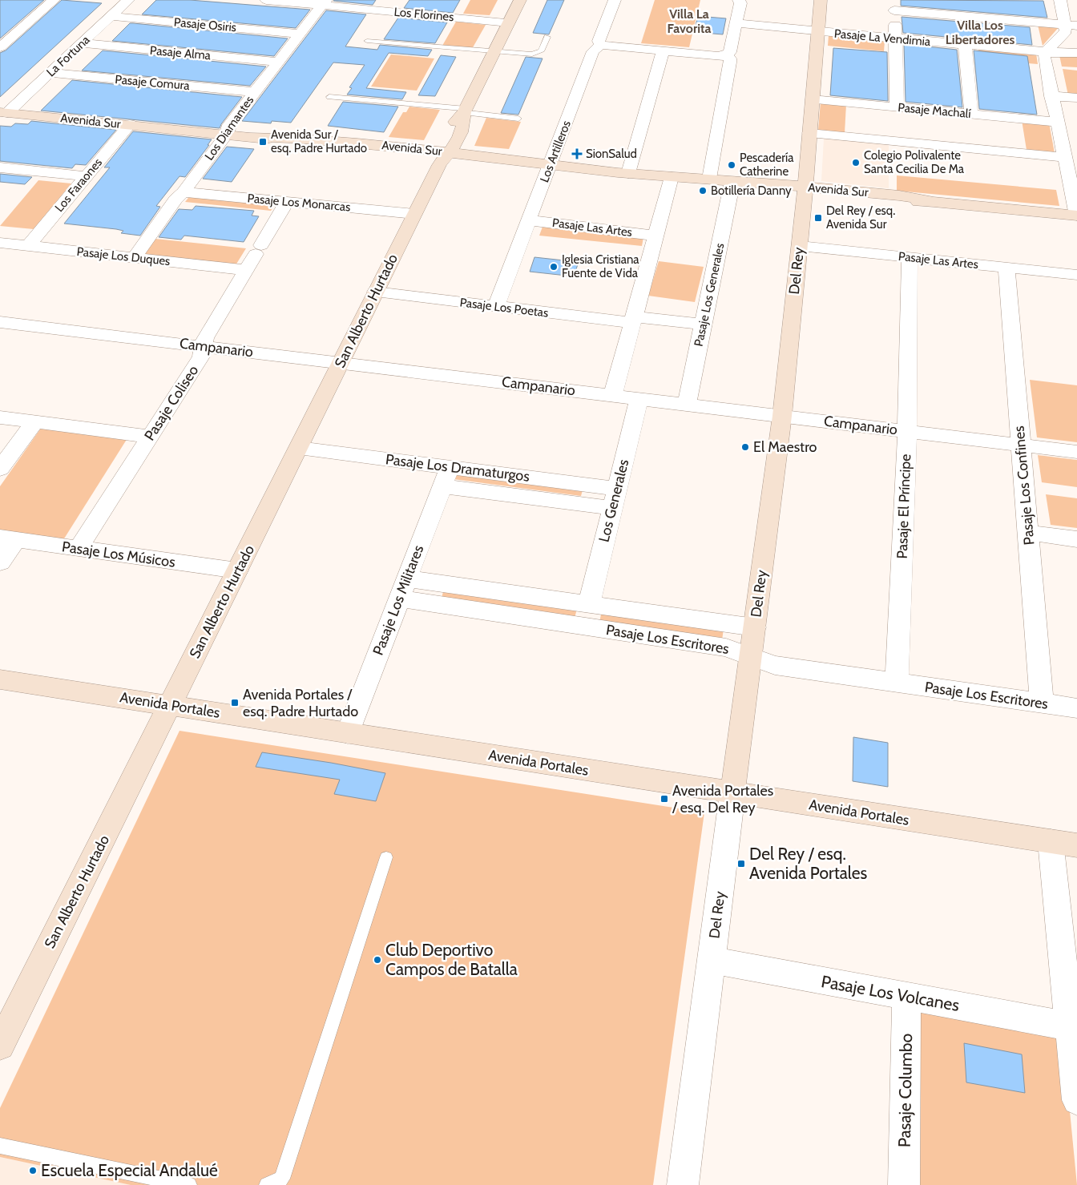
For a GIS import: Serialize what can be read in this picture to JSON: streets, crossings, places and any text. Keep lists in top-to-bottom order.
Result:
{
  "streets": {
    "street": [
      "Los Florines",
      "Pasaje Osiris",
      "Pasaje La Vendimia",
      "Pasaje Alma",
      "La Fortuna",
      "Pasaje Comura",
      "Pasaje Machalí",
      "Avenida Sur",
      "Los Diamantes",
      "Los Artilleros",
      "Los Faraones",
      "Pasaje Los Monarcas",
      "Pasaje Las Artes",
      "Pasaje Los Duques",
      "Del Rey",
      "Pasaje Los Generales",
      "Pasaje Los Poetas",
      "San Alberto Hurtado",
      "Campanario",
      "Pasaje Coliseo",
      "Pasaje Los Dramaturgos",
      "Pasaje Los Confines",
      "Los Generales",
      "Pasaje El Príncipe",
      "Pasaje Los Músicos",
      "Pasaje Los Militares",
      "Pasaje Los Escritores",
      "Avenida Portales",
      "Pasaje Los Volcanes",
      "Pasaje Columbo"
    ]
  },
  "crossings": [
    ["Los Florines", "Los Diamantes"],
    ["Los Florines", "San Alberto Hurtado"],
    ["Pasaje Osiris", "La Fortuna"],
    ["Pasaje Osiris", "Los Diamantes"],
    ["Pasaje La Vendimia", "Del Rey"],
    ["Pasaje Alma", "La Fortuna"],
    ["Pasaje Alma", "Los Diamantes"],
    ["La Fortuna", "Pasaje Comura"],
    ["La Fortuna", "Avenida Sur"],
    ["Pasaje Comura", "Los Diamantes"],
    ["Pasaje Machalí", "Del Rey"],
    ["Avenida Sur", "Los Diamantes"],
    ["Avenida Sur", "Los Artilleros"],
    ["Avenida Sur", "Los Faraones"],
    ["Avenida Sur", "Del Rey"],
    ["Avenida Sur", "Pasaje Los Generales"],
    ["Avenida Sur", "San Alberto Hurtado"],
    ["Los Diamantes", "Pasaje Los Monarcas"],
    ["Los Diamantes", "Pasaje Los Duques"],
    ["Los Artilleros", "Pasaje Las Artes"],
    ["Los Artilleros", "Pasaje Los Poetas"],
    ["Los Faraones", "Pasaje Los Duques"],
    ["Pasaje Los Monarcas", "San Alberto Hurtado"],
    ["Pasaje Los Monarcas", "Pasaje Coliseo"],
    ["Pasaje Las Artes", "Del Rey"],
    ["Pasaje Las Artes", "Pasaje Los Confines"],
    ["Pasaje Las Artes", "Pasaje El Príncipe"],
    ["Pasaje Los Duques", "Pasaje Coliseo"],
    ["Del Rey", "Campanario"],
    ["Del Rey", "Pasaje Los Escritores"],
    ["Del Rey", "Avenida Portales"],
    ["Del Rey", "Pasaje Los Volcanes"],
    ["Pasaje Los Generales", "Pasaje Los Poetas"],
    ["Pasaje Los Generales", "Campanario"],
    ["Pasaje Los Poetas", "San Alberto Hurtado"],
    ["San Alberto Hurtado", "Campanario"],
    ["San Alberto Hurtado", "Pasaje Los Dramaturgos"],
    ["San Alberto Hurtado", "Pasaje Los Músicos"],
    ["San Alberto Hurtado", "Avenida Portales"],
    ["Campanario", "Pasaje Coliseo"],
    ["Campanario", "Pasaje Los Confines"],
    ["Campanario", "Los Generales"],
    ["Campanario", "Pasaje El Príncipe"],
    ["Pasaje Coliseo", "Pasaje Los Músicos"],
    ["Pasaje Los Dramaturgos", "Los Generales"],
    ["Pasaje Los Dramaturgos", "Pasaje Los Militares"],
    ["Pasaje Los Confines", "Pasaje Los Escritores"],
    ["Los Generales", "Pasaje Los Escritores"],
    ["Pasaje El Príncipe", "Pasaje Los Escritores"],
    ["Pasaje Los Militares", "Pasaje Los Escritores"],
    ["Pasaje Los Militares", "Avenida Portales"],
    ["Pasaje Los Volcanes", "Pasaje Columbo"]
  ],
  "districts": ["Villa La Favorita", "Villa Los Libertadores"],
  "places": {
    "transit": [
      "Avenida Sur / esq. Padre Hurtado",
      "Del Rey / esq. Avenida Sur",
      "Avenida Portales / esq. Padre Hurtado",
      "Avenida Portales / esq. Del Rey",
      "Del Rey / esq. Avenida Portales"
    ],
    "health": ["SionSalud"],
    "other": [
      "Colegio Polivalente Santa Cecilia De Ma",
      "Pescadería Catherine",
      "Botillería Danny",
      "Iglesia Cristiana Fuente de Vida",
      "El Maestro",
      "Club Deportivo Campos de Batalla",
      "Escuela Especial Andalué"
    ]
  }
}
